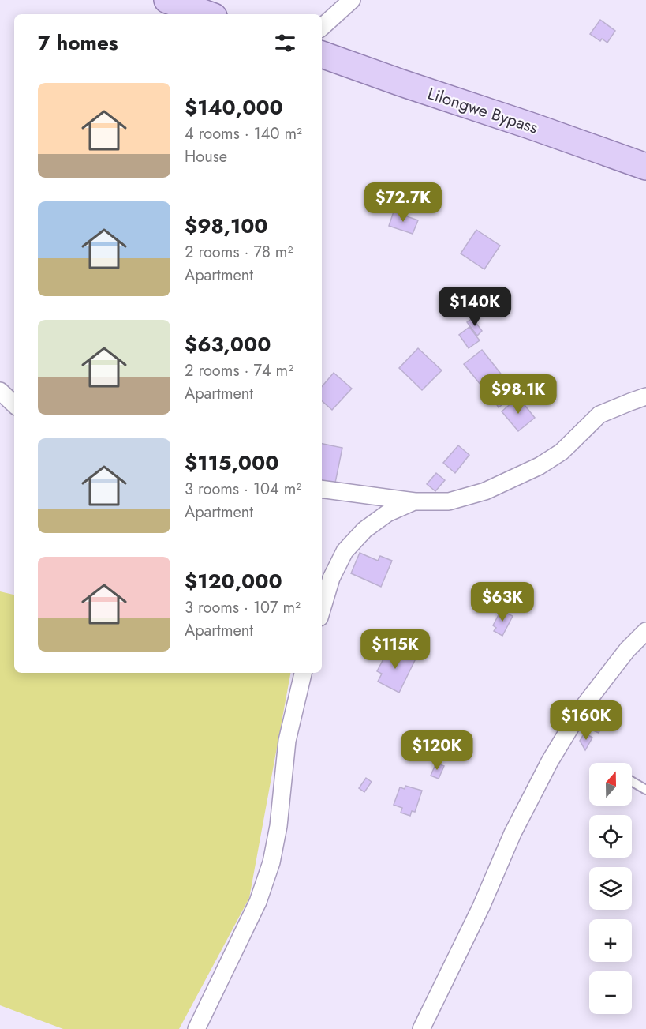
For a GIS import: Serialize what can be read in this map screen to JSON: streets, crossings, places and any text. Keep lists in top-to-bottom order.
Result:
{
  "streets": {
    "main road": ["Lilongwe Bypass"]
  },
  "north": "top",
  "page": {
    "heading": "7 homes",
    "list": [
      {
        "name": "$140,000",
        "note": "4 rooms · 140 m² · House"
      },
      {
        "name": "$98,100",
        "note": "2 rooms · 78 m² · Apartment"
      },
      {
        "name": "$63,000",
        "note": "2 rooms · 74 m² · Apartment"
      },
      {
        "name": "$115,000",
        "note": "3 rooms · 104 m² · Apartment"
      },
      {
        "name": "$120,000",
        "note": "3 rooms · 107 m² · Apartment"
      }
    ],
    "price": [
      "$72.7K",
      "$140K",
      "$98.1K",
      "$63K",
      "$115K",
      "$160K",
      "$120K"
    ],
    "map_buttons": ["+", "−"]
  }
}
